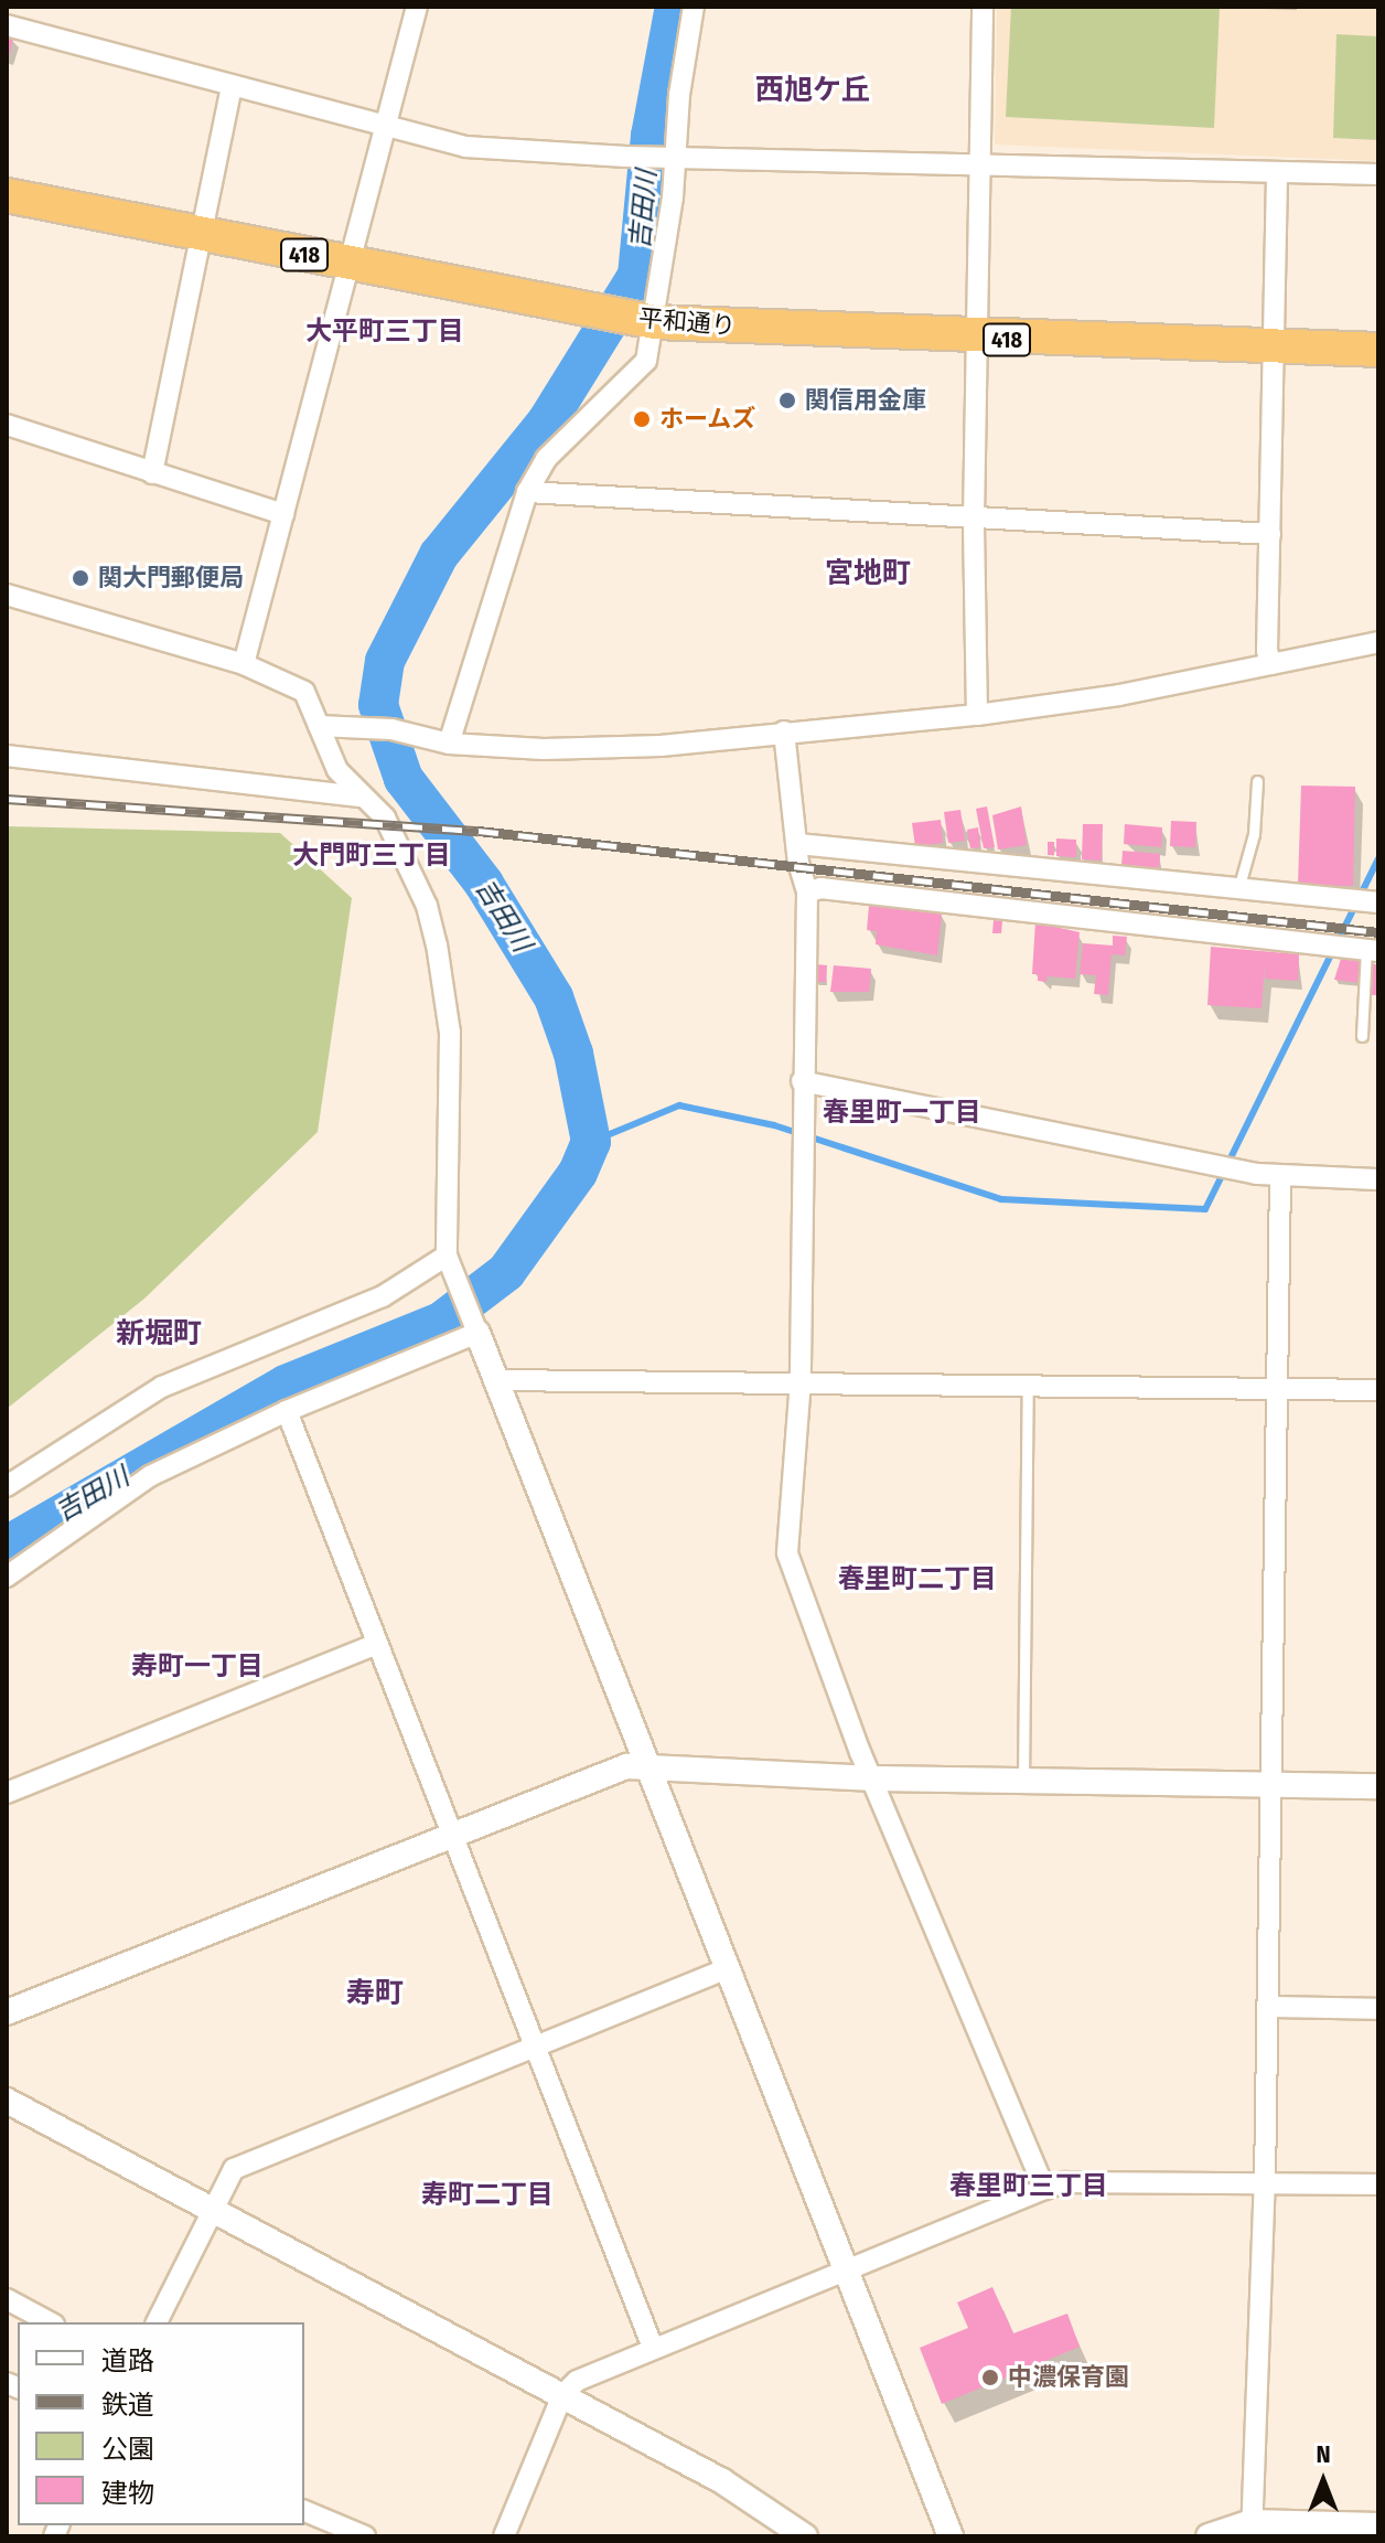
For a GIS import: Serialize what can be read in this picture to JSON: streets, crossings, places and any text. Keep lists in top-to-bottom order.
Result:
{
  "streets": {
    "highway": ["418", "平和通り"]
  },
  "districts": [
    "西旭ケ丘",
    "大平町三丁目",
    "宮地町",
    "大門町三丁目",
    "春里町一丁目",
    "新堀町",
    "春里町二丁目",
    "寿町一丁目",
    "寿町",
    "春里町三丁目",
    "寿町二丁目"
  ],
  "water": ["吉田川"],
  "places": [
    "関信用金庫",
    "ホームズ",
    "関大門郵便局",
    "中濃保育園"
  ],
  "legend": [
    "道路",
    "鉄道",
    "公園",
    "建物"
  ],
  "north": "top"
}
